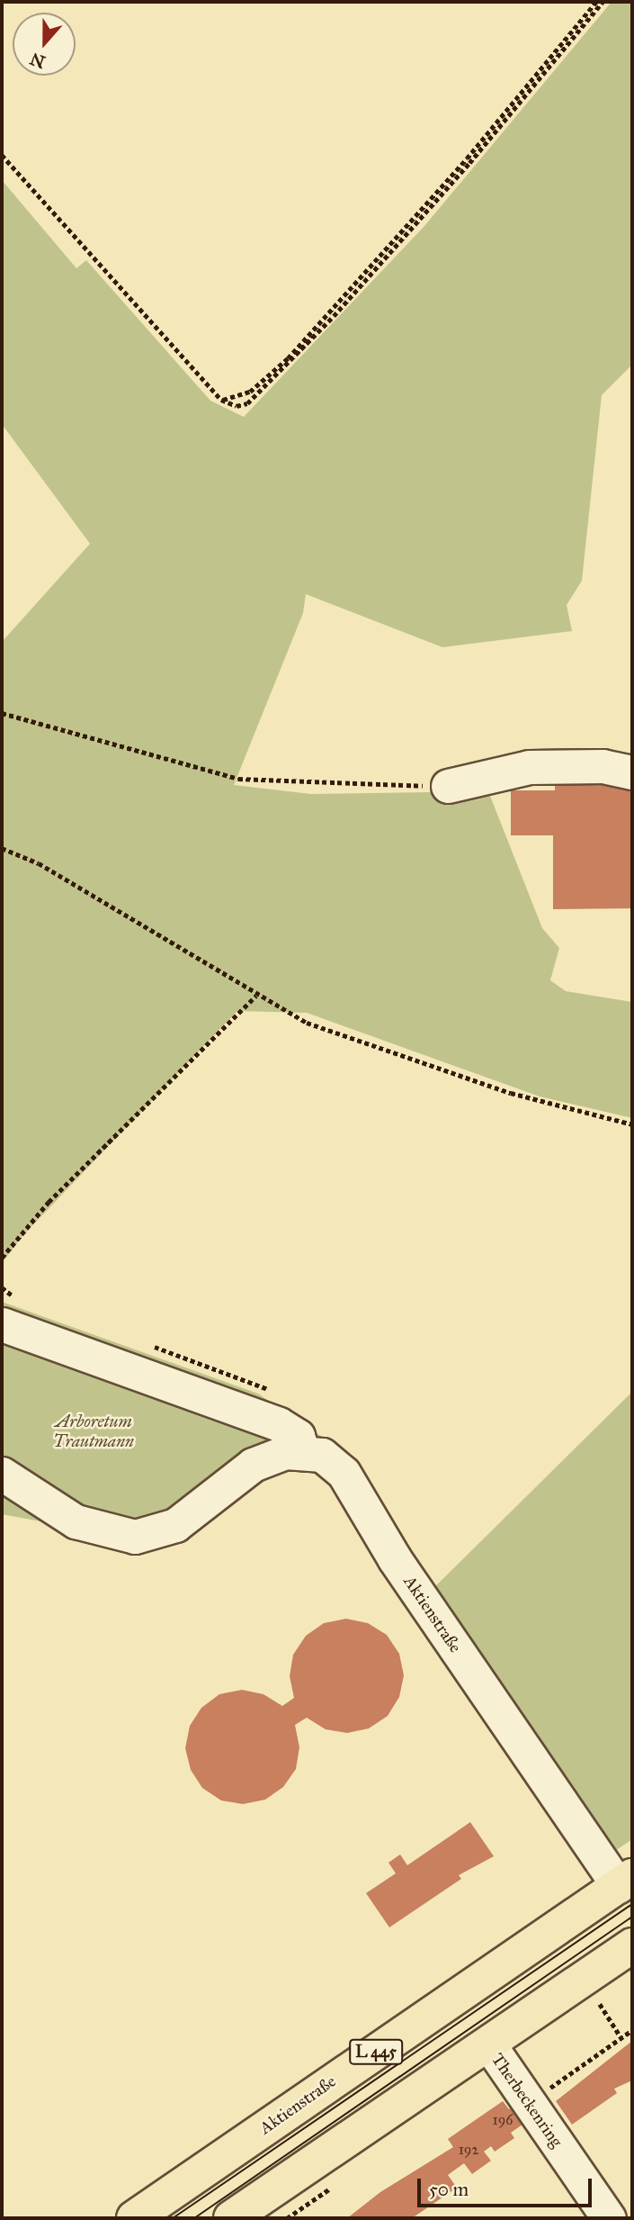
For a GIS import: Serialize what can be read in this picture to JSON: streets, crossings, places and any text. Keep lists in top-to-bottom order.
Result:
{
  "streets": {
    "main road": ["Aktienstraße", "L 445"],
    "street": ["Therbeckenring"]
  },
  "parks": ["Arboretum Trautmann"],
  "house_numbers": ["196", "192"],
  "scale_bar": "50 m",
  "north": "bottom"
}
